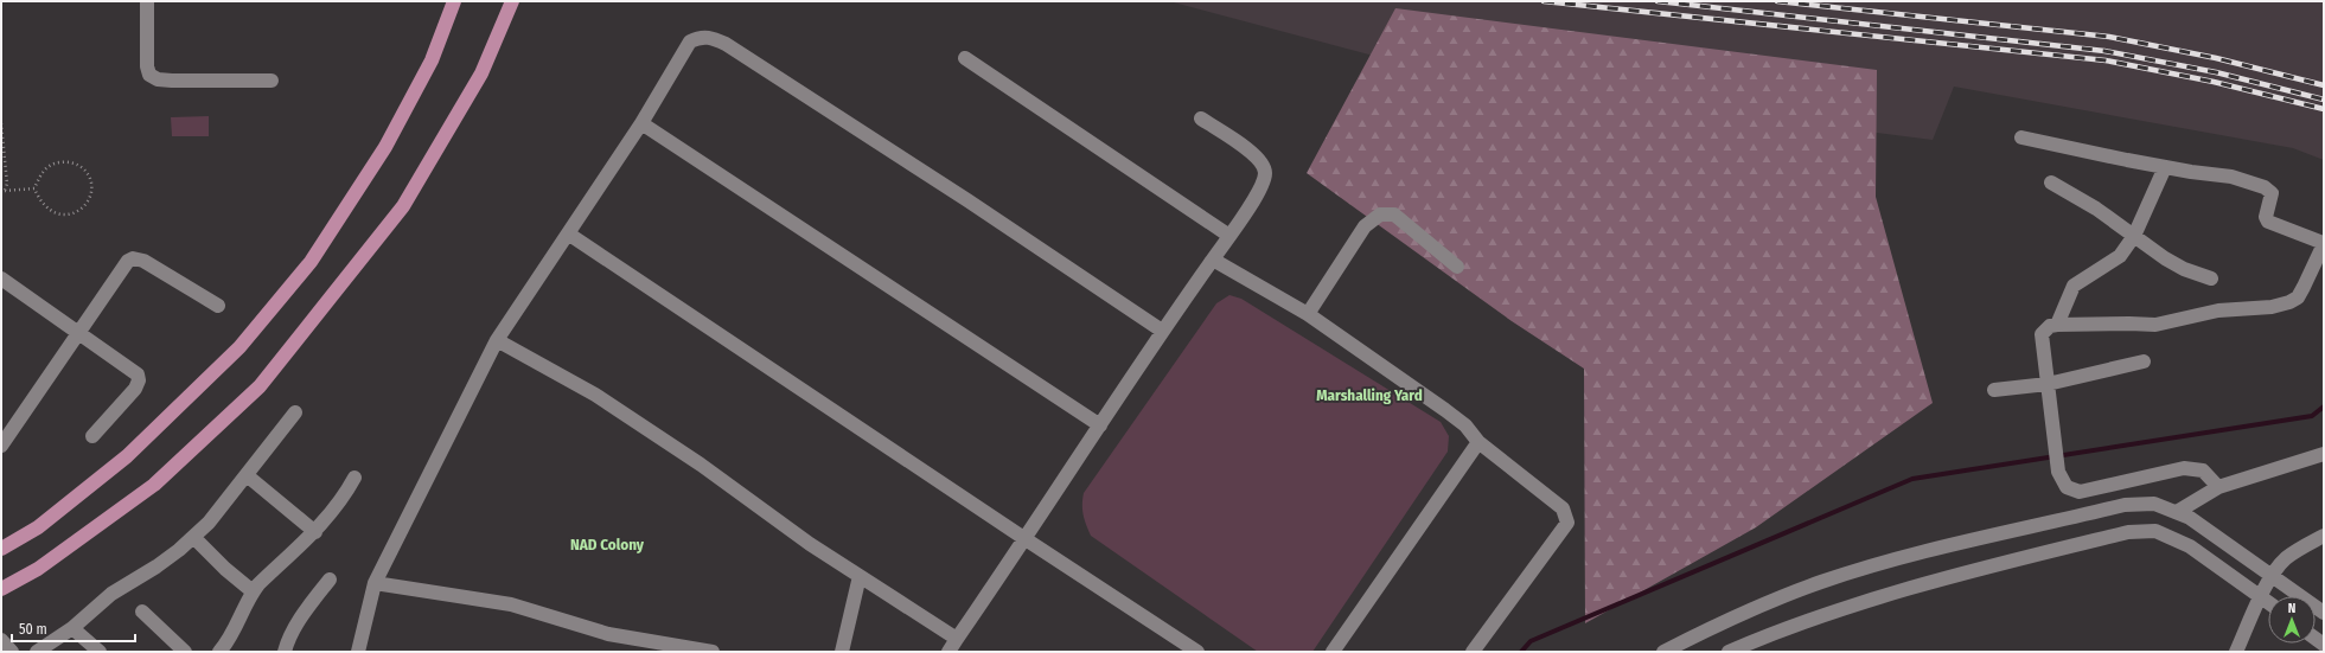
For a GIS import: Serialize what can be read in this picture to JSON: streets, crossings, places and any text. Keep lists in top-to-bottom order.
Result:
{
  "districts": ["Marshalling Yard", "NAD Colony"],
  "scale_bar": "50 m",
  "north": "top"
}
